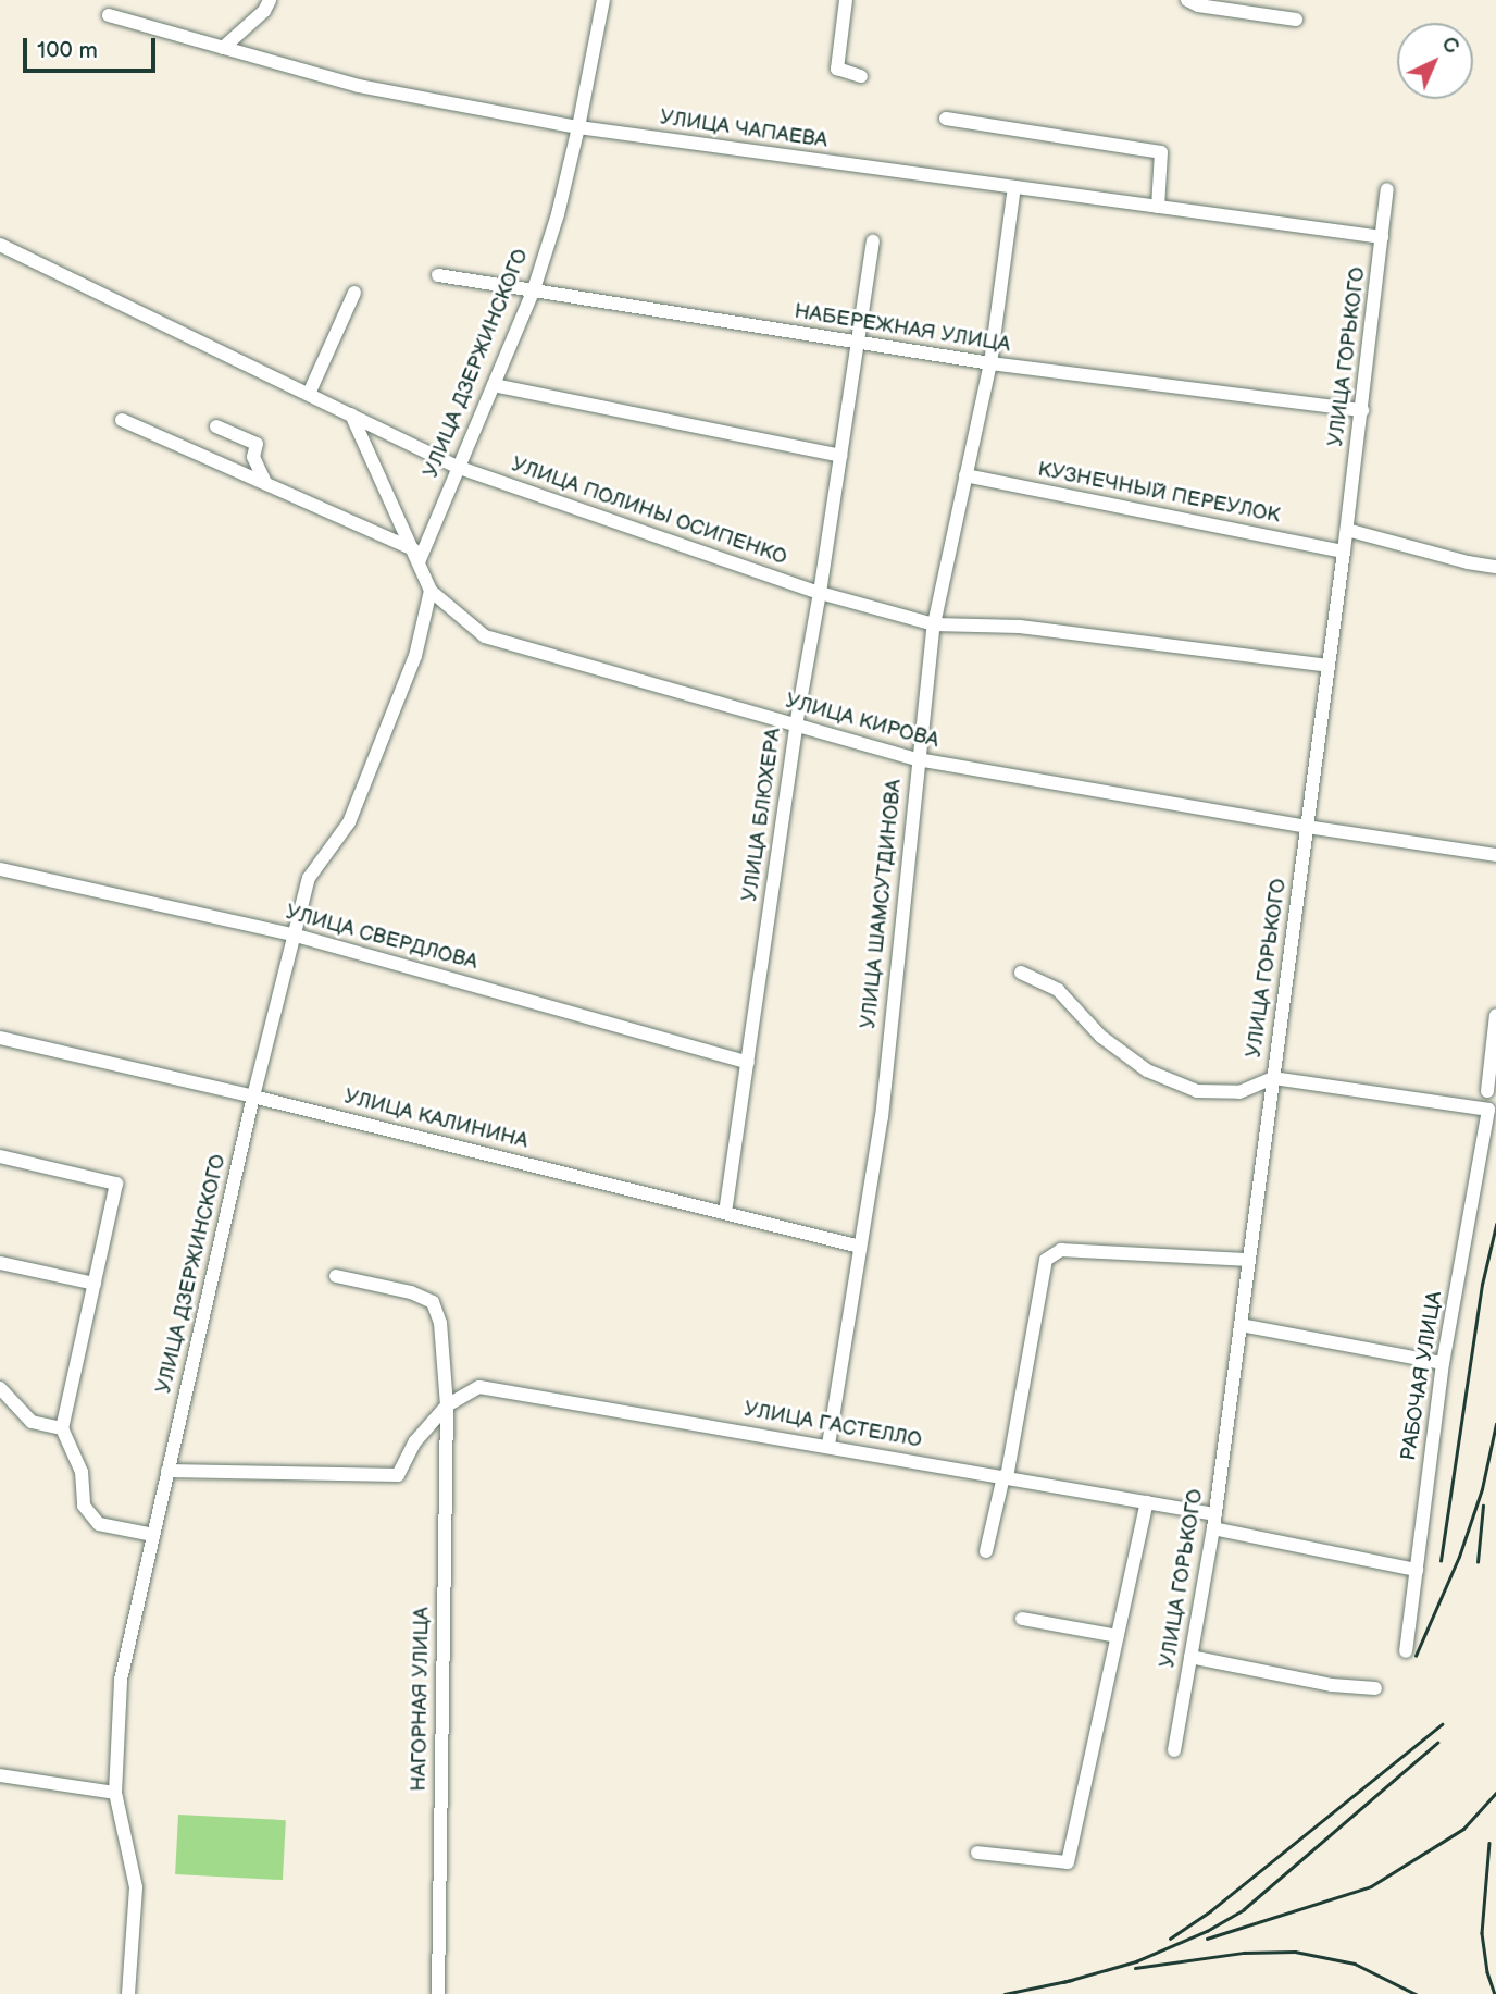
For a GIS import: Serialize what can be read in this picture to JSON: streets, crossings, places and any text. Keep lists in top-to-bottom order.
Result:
{
  "streets": {
    "street": [
      "УЛИЦА ЧАПАЕВА",
      "НАБЕРЕЖНАЯ УЛИЦА",
      "УЛИЦА ГОРЬКОГО",
      "УЛИЦА ДЗЕРЖИНСКОГО",
      "КУЗНЕЧНЫЙ ПЕРЕУЛОК",
      "УЛИЦА ПОЛИНЫ ОСИПЕНКО",
      "УЛИЦА КИРОВА",
      "УЛИЦА БЛЮХЕРА",
      "УЛИЦА ШАМСУТДИНОВА",
      "УЛИЦА СВЕРДЛОВА",
      "УЛИЦА КАЛИНИНА",
      "РАБОЧАЯ УЛИЦА",
      "УЛИЦА ГАСТЕЛЛО",
      "НАГОРНАЯ УЛИЦА"
    ]
  },
  "crossings": [
    ["УЛИЦА ЧАПАЕВА", "УЛИЦА ГОРЬКОГО"],
    ["УЛИЦА ЧАПАЕВА", "УЛИЦА ДЗЕРЖИНСКОГО"],
    ["УЛИЦА ЧАПАЕВА", "УЛИЦА ШАМСУТДИНОВА"],
    ["НАБЕРЕЖНАЯ УЛИЦА", "УЛИЦА ГОРЬКОГО"],
    ["НАБЕРЕЖНАЯ УЛИЦА", "УЛИЦА ДЗЕРЖИНСКОГО"],
    ["НАБЕРЕЖНАЯ УЛИЦА", "УЛИЦА БЛЮХЕРА"],
    ["НАБЕРЕЖНАЯ УЛИЦА", "УЛИЦА ШАМСУТДИНОВА"],
    ["УЛИЦА ГОРЬКОГО", "КУЗНЕЧНЫЙ ПЕРЕУЛОК"],
    ["УЛИЦА ГОРЬКОГО", "УЛИЦА ПОЛИНЫ ОСИПЕНКО"],
    ["УЛИЦА ГОРЬКОГО", "УЛИЦА КИРОВА"],
    ["УЛИЦА ГОРЬКОГО", "РАБОЧАЯ УЛИЦА"],
    ["УЛИЦА ГОРЬКОГО", "УЛИЦА ГАСТЕЛЛО"],
    ["УЛИЦА ДЗЕРЖИНСКОГО", "УЛИЦА ПОЛИНЫ ОСИПЕНКО"],
    ["УЛИЦА ДЗЕРЖИНСКОГО", "УЛИЦА КИРОВА"],
    ["УЛИЦА ДЗЕРЖИНСКОГО", "УЛИЦА СВЕРДЛОВА"],
    ["УЛИЦА ДЗЕРЖИНСКОГО", "УЛИЦА КАЛИНИНА"],
    ["УЛИЦА ДЗЕРЖИНСКОГО", "УЛИЦА ГАСТЕЛЛО"],
    ["КУЗНЕЧНЫЙ ПЕРЕУЛОК", "УЛИЦА ШАМСУТДИНОВА"],
    ["УЛИЦА ПОЛИНЫ ОСИПЕНКО", "УЛИЦА КИРОВА"],
    ["УЛИЦА ПОЛИНЫ ОСИПЕНКО", "УЛИЦА БЛЮХЕРА"],
    ["УЛИЦА ПОЛИНЫ ОСИПЕНКО", "УЛИЦА ШАМСУТДИНОВА"],
    ["УЛИЦА КИРОВА", "УЛИЦА БЛЮХЕРА"],
    ["УЛИЦА КИРОВА", "УЛИЦА ШАМСУТДИНОВА"],
    ["УЛИЦА БЛЮХЕРА", "УЛИЦА СВЕРДЛОВА"],
    ["УЛИЦА БЛЮХЕРА", "УЛИЦА КАЛИНИНА"],
    ["УЛИЦА ШАМСУТДИНОВА", "УЛИЦА КАЛИНИНА"],
    ["УЛИЦА ШАМСУТДИНОВА", "УЛИЦА ГАСТЕЛЛО"],
    ["РАБОЧАЯ УЛИЦА", "УЛИЦА ГАСТЕЛЛО"],
    ["УЛИЦА ГАСТЕЛЛО", "НАГОРНАЯ УЛИЦА"]
  ],
  "scale_bar": "100 m",
  "north": "top right"
}
